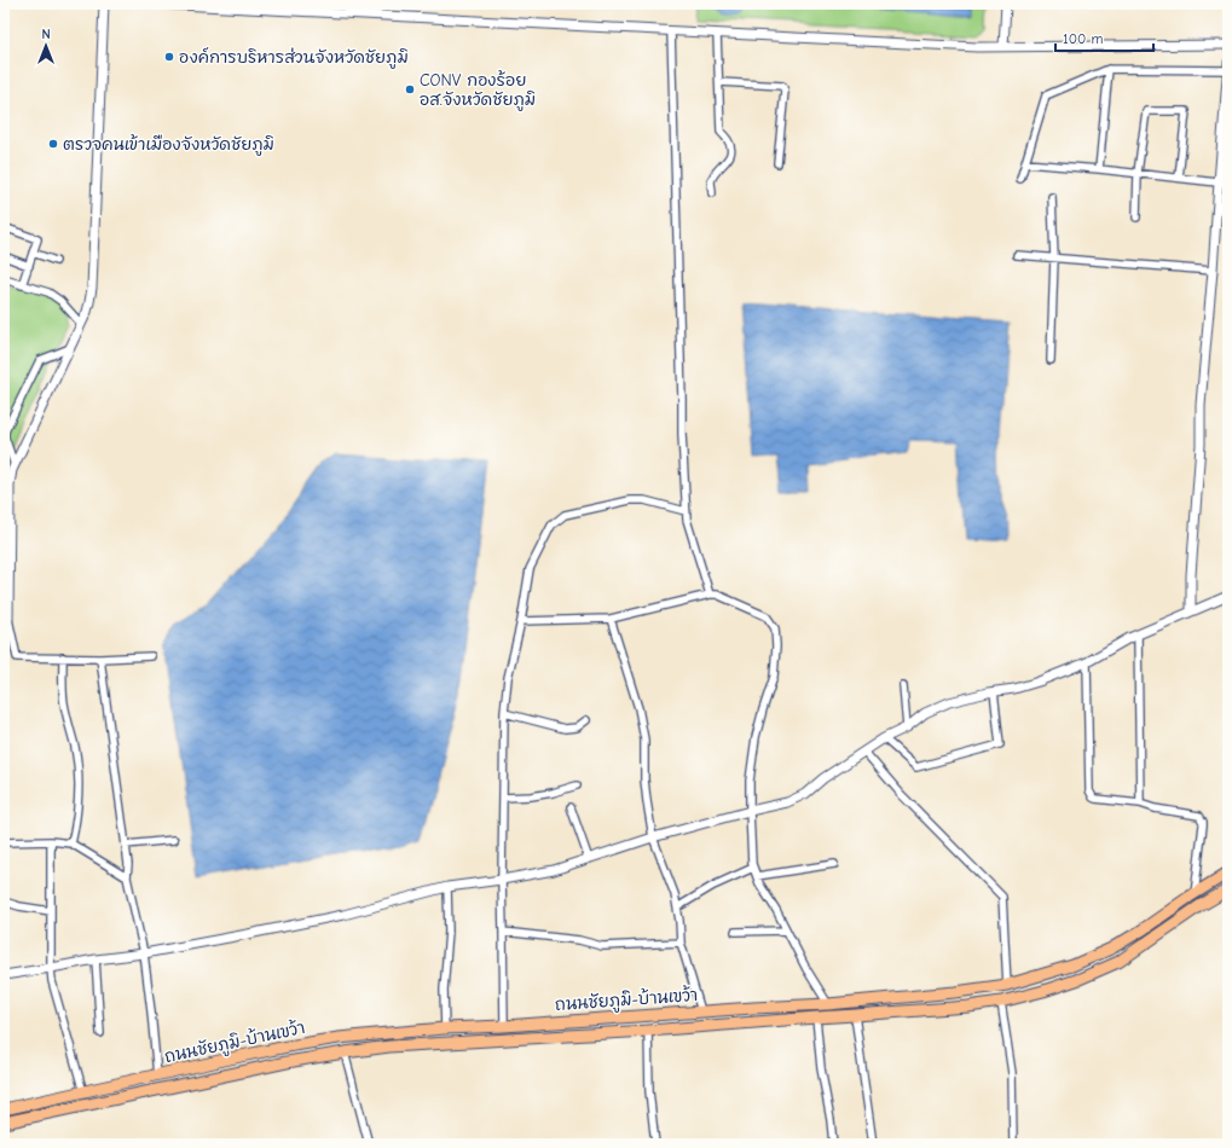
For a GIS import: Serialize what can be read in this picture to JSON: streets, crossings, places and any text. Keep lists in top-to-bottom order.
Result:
{
  "streets": {
    "main road": ["ถนนชัยภูมิ-บ้านเขว้า"]
  },
  "places": ["องค์การบริหารส่วนจังหวัดชัยภูมิ", "CONV กองร้อย อส.จังหวัดชัยภูมิ", "ตรวจคนเข้าเมืองจังหวัดชัยภูมิ"],
  "scale_bar": "100 m",
  "north": "top"
}
